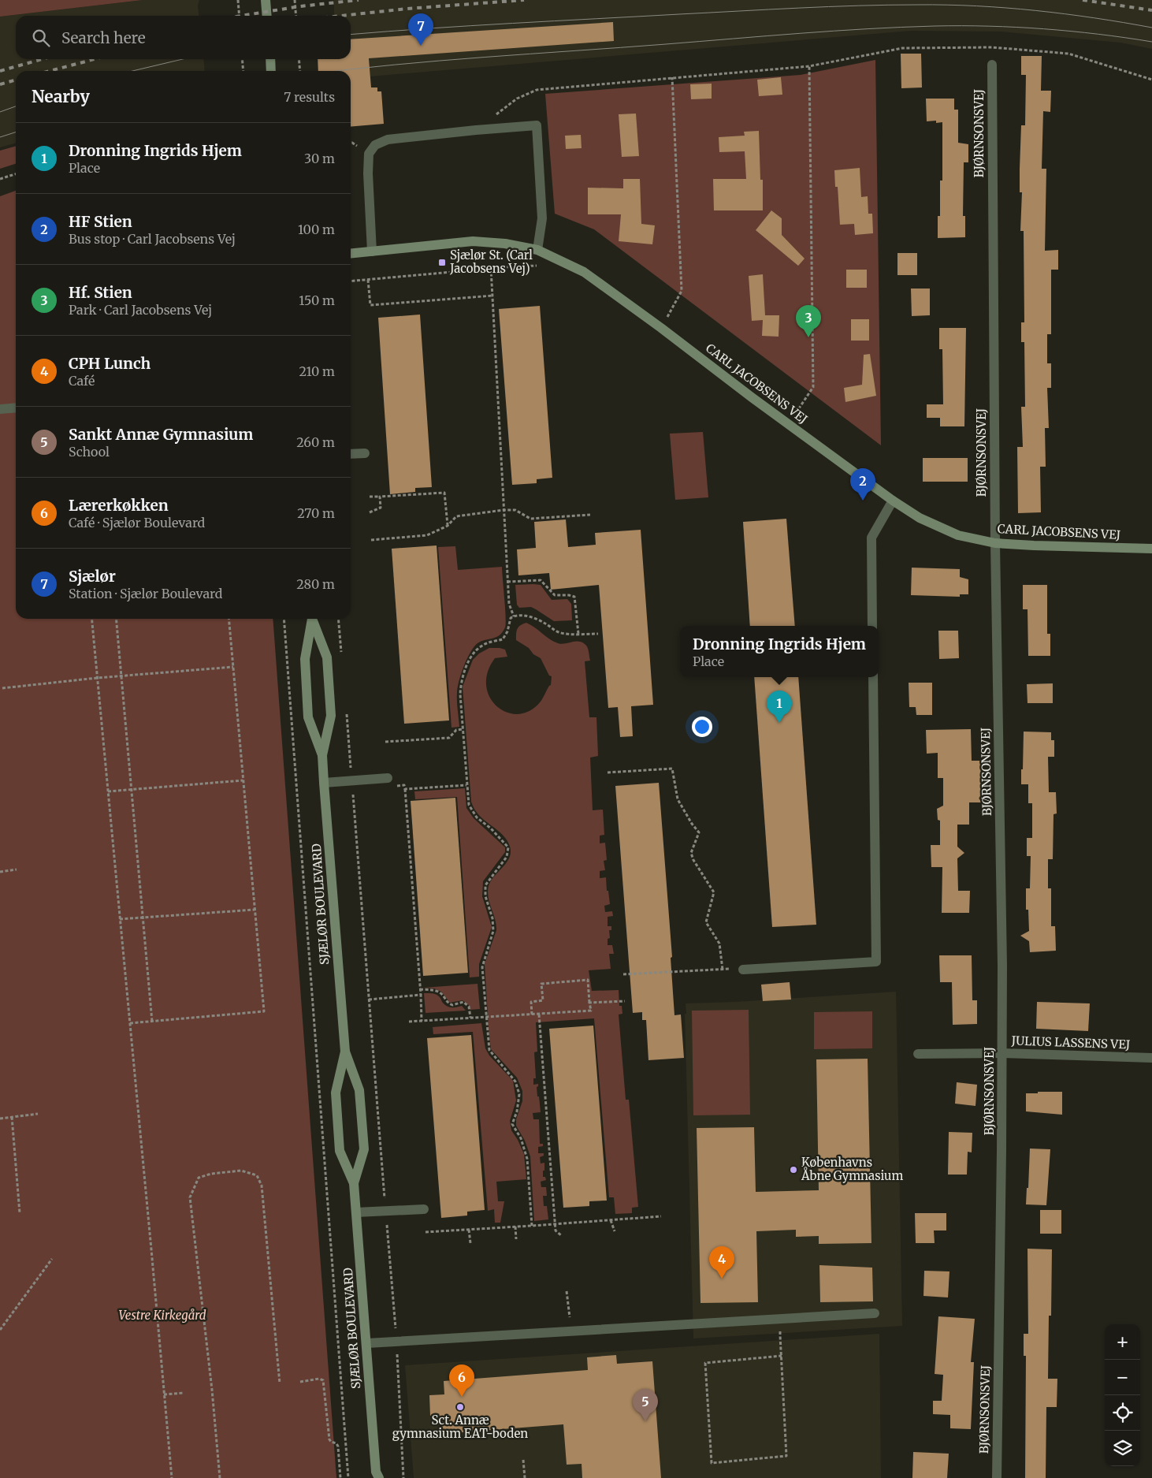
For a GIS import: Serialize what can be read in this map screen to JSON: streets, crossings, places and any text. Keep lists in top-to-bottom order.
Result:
{
  "streets": {
    "street": [
      "BJØRNSONSVEJ",
      "CARL JACOBSENS VEJ",
      "SJÆLØR BOULEVARD",
      "JULIUS LASSENS VEJ"
    ]
  },
  "crossings": [
    ["BJØRNSONSVEJ", "CARL JACOBSENS VEJ"],
    ["BJØRNSONSVEJ", "JULIUS LASSENS VEJ"]
  ],
  "parks": ["Vestre Kirkegård"],
  "places": {
    "transit": ["Sjælør St. (Carl Jacobsens Vej)"],
    "other": ["Københavns Åbne Gymnasium", "Sct. Annæ gymnasium EAT-boden"]
  },
  "page": {
    "pins": [
      "7",
      "3",
      "2",
      "1",
      "4",
      "6",
      "5"
    ],
    "search": "Search here",
    "heading": ["Nearby", "7 results"],
    "list": [
      {
        "mark": "1",
        "name": "Dronning Ingrids Hjem",
        "note": "Place",
        "value": "30 m"
      },
      {
        "mark": "2",
        "name": "HF Stien",
        "note": "Bus stop · Carl Jacobsens Vej",
        "value": "100 m"
      },
      {
        "mark": "3",
        "name": "Hf. Stien",
        "note": "Park · Carl Jacobsens Vej",
        "value": "150 m"
      },
      {
        "mark": "4",
        "name": "CPH Lunch",
        "note": "Café",
        "value": "210 m"
      },
      {
        "mark": "5",
        "name": "Sankt Annæ Gymnasium",
        "note": "School",
        "value": "260 m"
      },
      {
        "mark": "6",
        "name": "Lærerkøkken",
        "note": "Café · Sjælør Boulevard",
        "value": "270 m"
      },
      {
        "mark": "7",
        "name": "Sjælør",
        "note": "Station · Sjælør Boulevard",
        "value": "280 m"
      }
    ],
    "popup": ["Dronning Ingrids Hjem", "Place"],
    "map_buttons": ["+", "−"]
  }
}
